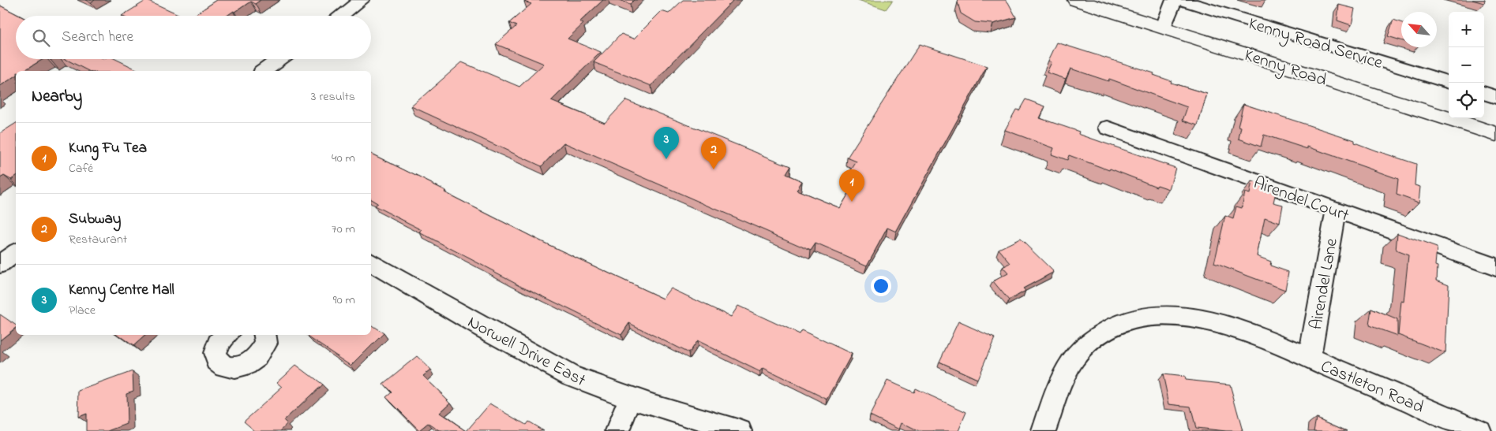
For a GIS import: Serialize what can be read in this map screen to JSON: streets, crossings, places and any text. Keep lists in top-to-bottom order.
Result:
{
  "streets": {
    "main road": ["Kenny Road"],
    "street": [
      "Kenny Road Service",
      "Airendel Court",
      "Airendel Lane",
      "Norwell Drive East",
      "Castleton Road"
    ]
  },
  "crossings": [
    ["Airendel Court", "Airendel Lane"],
    ["Airendel Lane", "Castleton Road"]
  ],
  "north": "top left",
  "page": {
    "map_buttons": ["+", "−"],
    "search": "Search here",
    "heading": ["Nearby", "3 results"],
    "list": [
      {
        "mark": "1",
        "name": "Kung Fu Tea",
        "note": "Café",
        "value": "40 m"
      },
      {
        "mark": "2",
        "name": "Subway",
        "note": "Restaurant",
        "value": "70 m"
      },
      {
        "mark": "3",
        "name": "Kenny Centre Mall",
        "note": "Place",
        "value": "90 m"
      }
    ],
    "pins": ["3", "2", "1"]
  }
}
